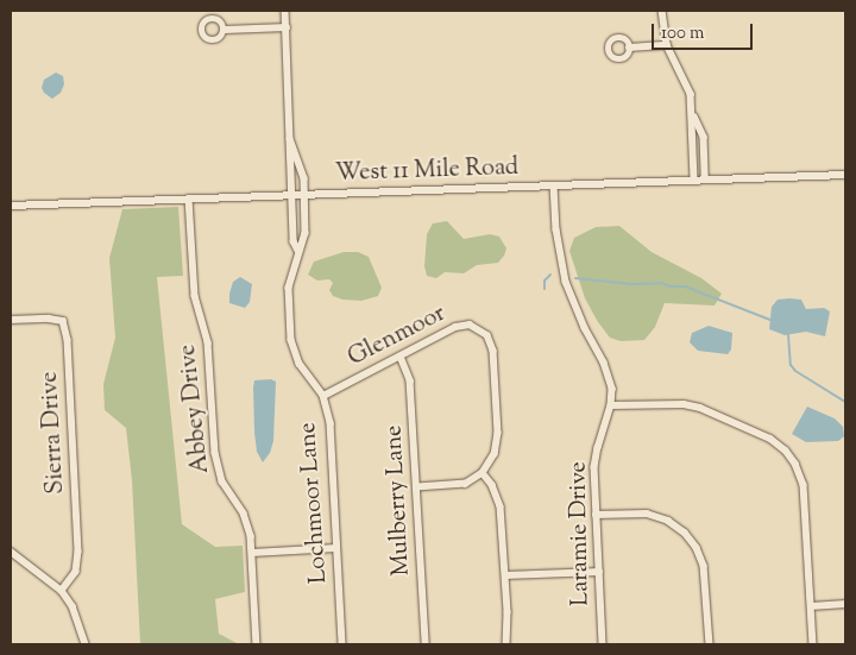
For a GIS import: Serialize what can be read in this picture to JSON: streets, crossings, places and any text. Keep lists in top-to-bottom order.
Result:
{
  "streets": {
    "street": [
      "West 11 Mile Road",
      "Glenmoor",
      "Abbey Drive",
      "Sierra Drive",
      "Mulberry Lane",
      "Lochmoor Lane",
      "Laramie Drive"
    ]
  },
  "crossings": [
    ["West 11 Mile Road", "Abbey Drive"],
    ["West 11 Mile Road", "Lochmoor Lane"],
    ["West 11 Mile Road", "Laramie Drive"],
    ["Glenmoor", "Mulberry Lane"],
    ["Glenmoor", "Lochmoor Lane"]
  ],
  "scale_bar": "100 m"
}
